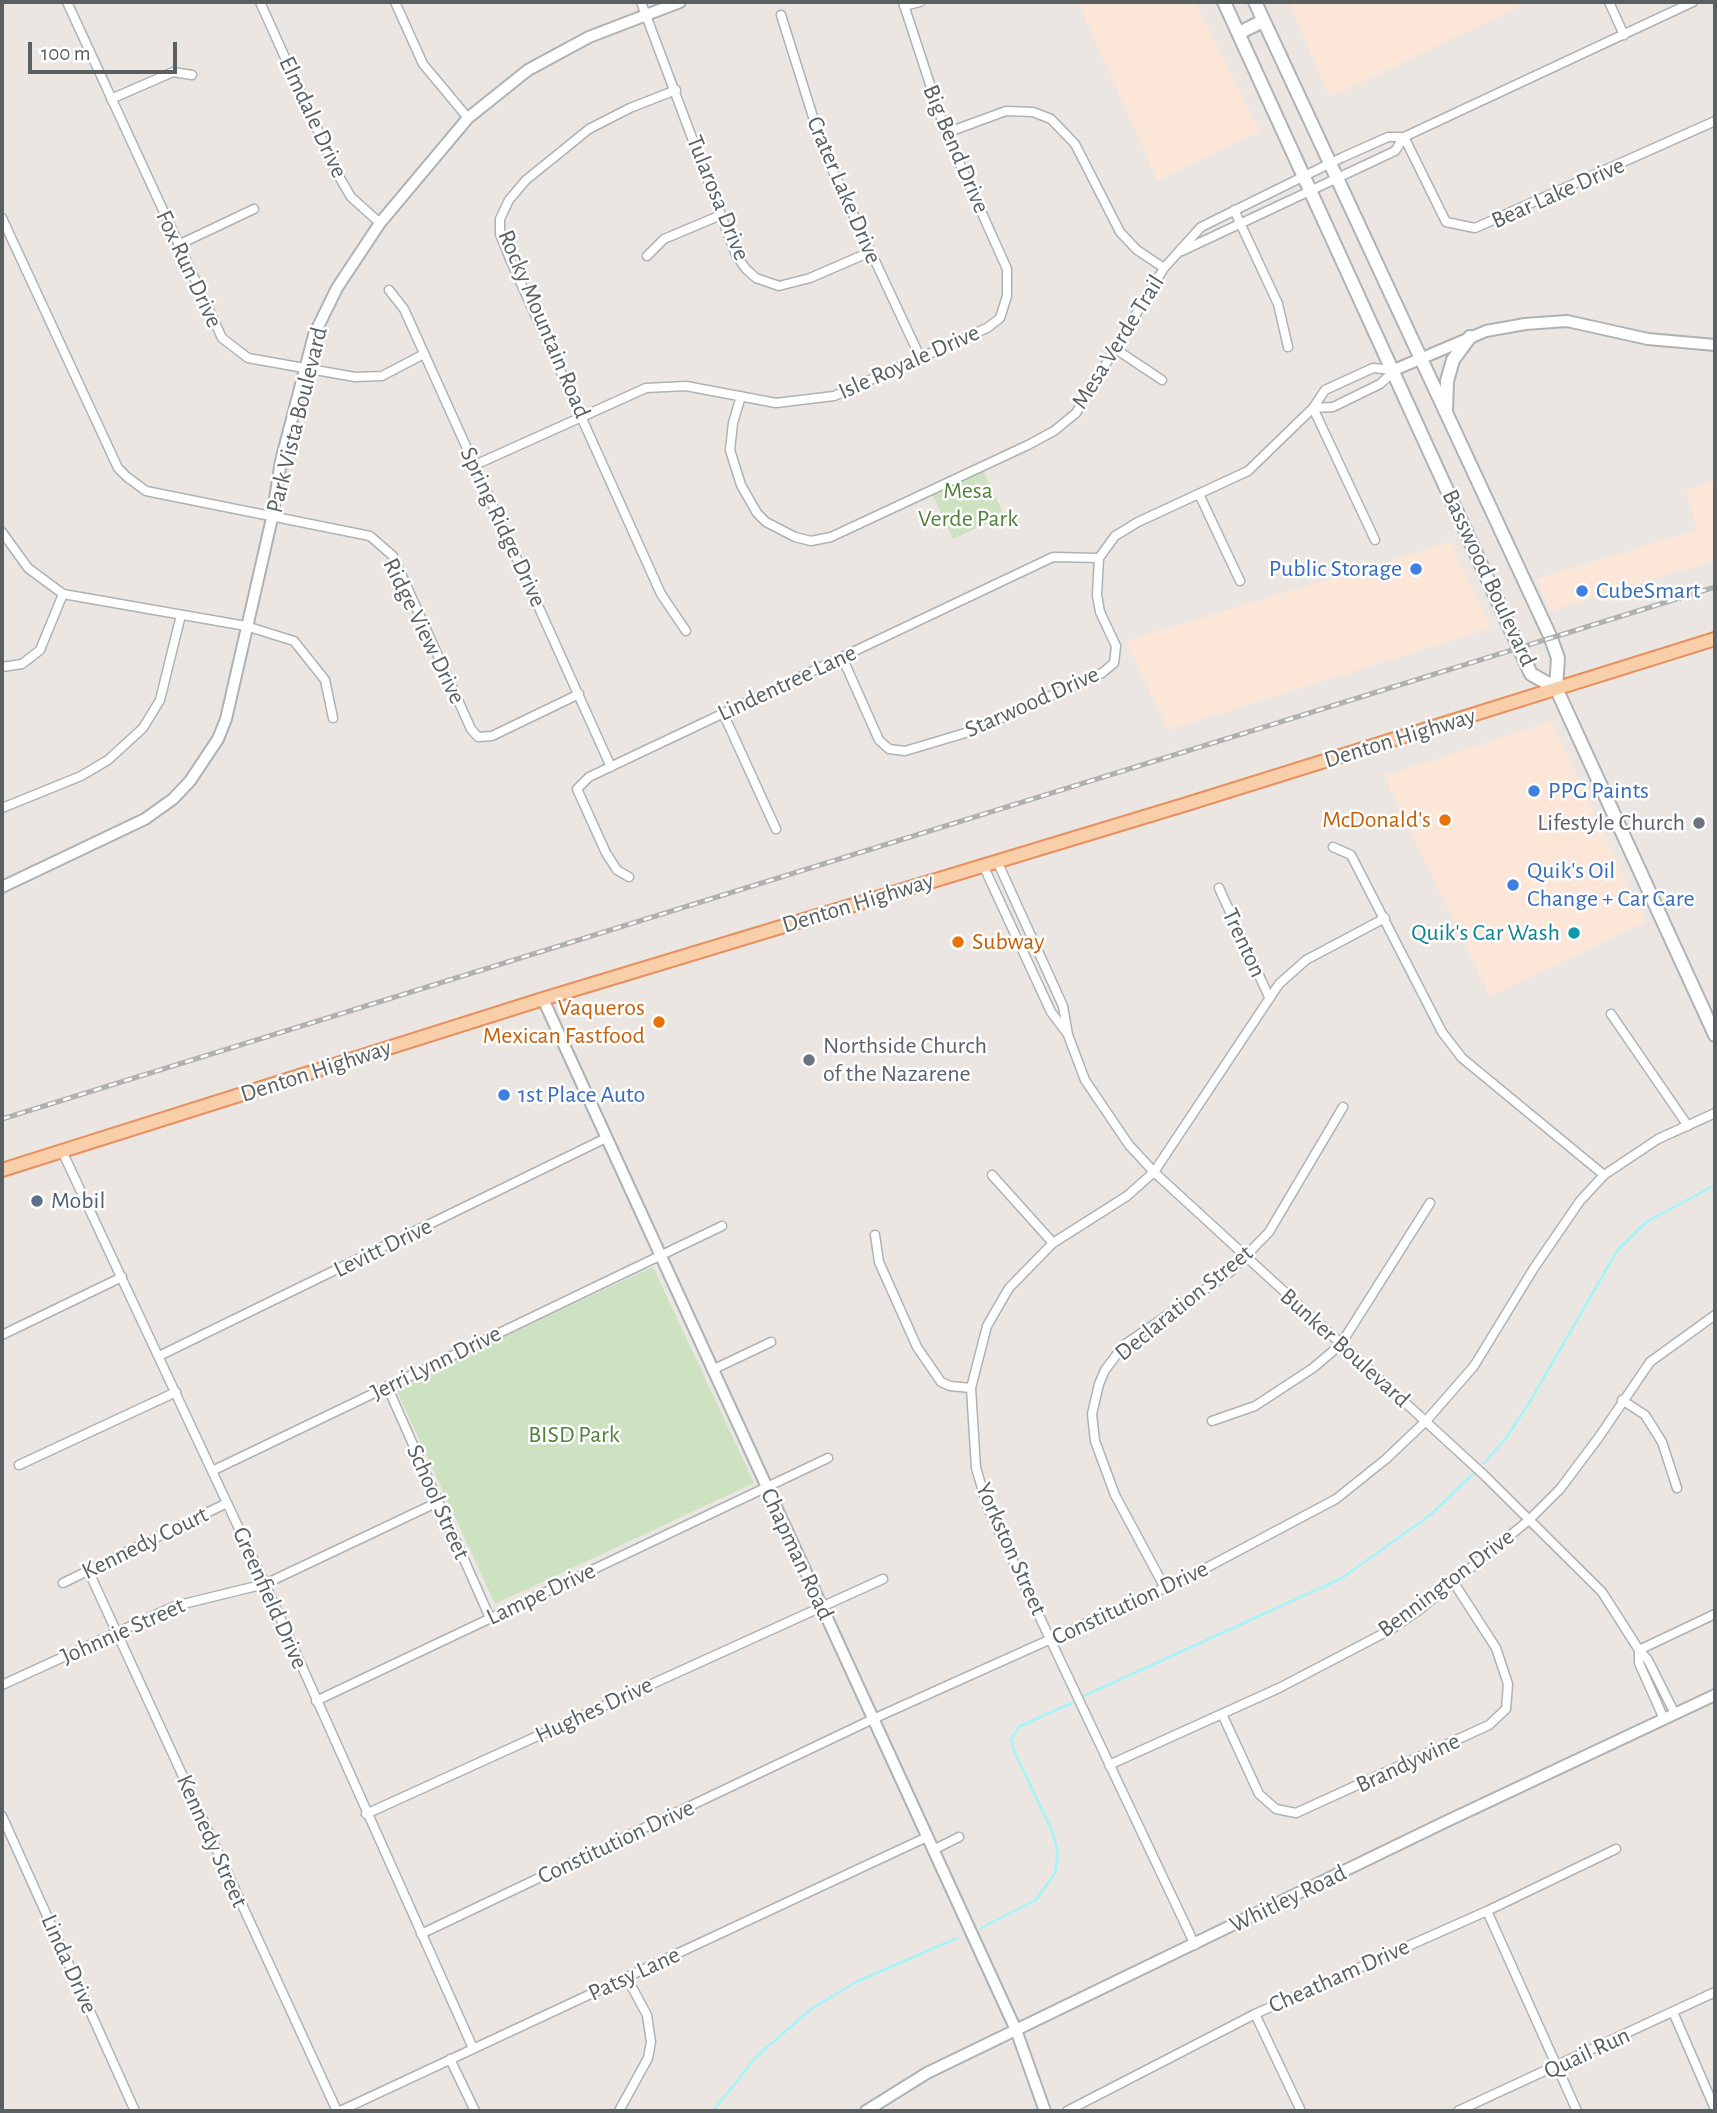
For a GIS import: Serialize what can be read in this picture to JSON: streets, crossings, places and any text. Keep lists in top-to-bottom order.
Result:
{
  "streets": {
    "main road": ["Basswood Boulevard", "Denton Highway"],
    "street": [
      "Elmdale Drive",
      "Big Bend Drive",
      "Crater Lake Drive",
      "Bear Lake Drive",
      "Tularosa Drive",
      "Fox Run Drive",
      "Rocky Mountain Road",
      "Mesa Verde Trail",
      "Isle Royale Drive",
      "Park Vista Boulevard",
      "Spring Ridge Drive",
      "Ridge View Drive",
      "Lindentree Lane",
      "Starwood Drive",
      "Trenton",
      "Levitt Drive",
      "Declaration Street",
      "Bunker Boulevard",
      "Jerri Lynn Drive",
      "School Street",
      "Kennedy Court",
      "Yorkston Street",
      "Chapman Road",
      "Bennington Drive",
      "Lampe Drive",
      "Greenfield Drive",
      "Constitution Drive",
      "Johnnie Street",
      "Hughes Drive",
      "Brandywine",
      "Kennedy Street",
      "Whitley Road",
      "Linda Drive",
      "Patsy Lane",
      "Cheatham Drive",
      "Quail Run"
    ]
  },
  "crossings": [
    ["Elmdale Drive", "Park Vista Boulevard"],
    ["Big Bend Drive", "Isle Royale Drive"],
    ["Crater Lake Drive", "Tularosa Drive"],
    ["Crater Lake Drive", "Isle Royale Drive"],
    ["Bear Lake Drive", "Mesa Verde Trail"],
    ["Tularosa Drive", "Rocky Mountain Road"],
    ["Tularosa Drive", "Park Vista Boulevard"],
    ["Fox Run Drive", "Park Vista Boulevard"],
    ["Fox Run Drive", "Spring Ridge Drive"],
    ["Rocky Mountain Road", "Isle Royale Drive"],
    ["Mesa Verde Trail", "Isle Royale Drive"],
    ["Mesa Verde Trail", "Basswood Boulevard"],
    ["Isle Royale Drive", "Spring Ridge Drive"],
    ["Park Vista Boulevard", "Ridge View Drive"],
    ["Spring Ridge Drive", "Ridge View Drive"],
    ["Spring Ridge Drive", "Lindentree Lane"],
    ["Basswood Boulevard", "Denton Highway"],
    ["Lindentree Lane", "Starwood Drive"],
    ["Denton Highway", "Bunker Boulevard"],
    ["Denton Highway", "Chapman Road"],
    ["Denton Highway", "Greenfield Drive"],
    ["Trenton", "Yorkston Street"],
    ["Levitt Drive", "Chapman Road"],
    ["Levitt Drive", "Greenfield Drive"],
    ["Declaration Street", "Bunker Boulevard"],
    ["Declaration Street", "Constitution Drive"],
    ["Bunker Boulevard", "Yorkston Street"],
    ["Bunker Boulevard", "Bennington Drive"],
    ["Bunker Boulevard", "Constitution Drive"],
    ["Bunker Boulevard", "Whitley Road"],
    ["Jerri Lynn Drive", "School Street"],
    ["Jerri Lynn Drive", "Chapman Road"],
    ["Jerri Lynn Drive", "Greenfield Drive"],
    ["School Street", "Lampe Drive"],
    ["School Street", "Johnnie Street"],
    ["Kennedy Court", "Greenfield Drive"],
    ["Kennedy Court", "Kennedy Street"],
    ["Yorkston Street", "Bennington Drive"],
    ["Yorkston Street", "Constitution Drive"],
    ["Yorkston Street", "Whitley Road"],
    ["Chapman Road", "Lampe Drive"],
    ["Chapman Road", "Constitution Drive"],
    ["Chapman Road", "Hughes Drive"],
    ["Chapman Road", "Whitley Road"],
    ["Chapman Road", "Patsy Lane"],
    ["Bennington Drive", "Brandywine"],
    ["Lampe Drive", "Greenfield Drive"],
    ["Greenfield Drive", "Constitution Drive"],
    ["Greenfield Drive", "Johnnie Street"],
    ["Greenfield Drive", "Hughes Drive"],
    ["Greenfield Drive", "Patsy Lane"],
    ["Johnnie Street", "Kennedy Street"],
    ["Kennedy Street", "Patsy Lane"]
  ],
  "parks": ["Mesa Verde Park", "BISD Park"],
  "places": [
    "Public Storage",
    "CubeSmart",
    "PPG Paints",
    "McDonald's",
    "Lifestyle Church",
    "Quik's Oil Change + Car Care",
    "Quik's Car Wash",
    "Subway",
    "Vaqueros Mexican Fastfood",
    "Northside Church of the Nazarene",
    "1st Place Auto",
    "Mobil"
  ],
  "scale_bar": "100 m"
}
